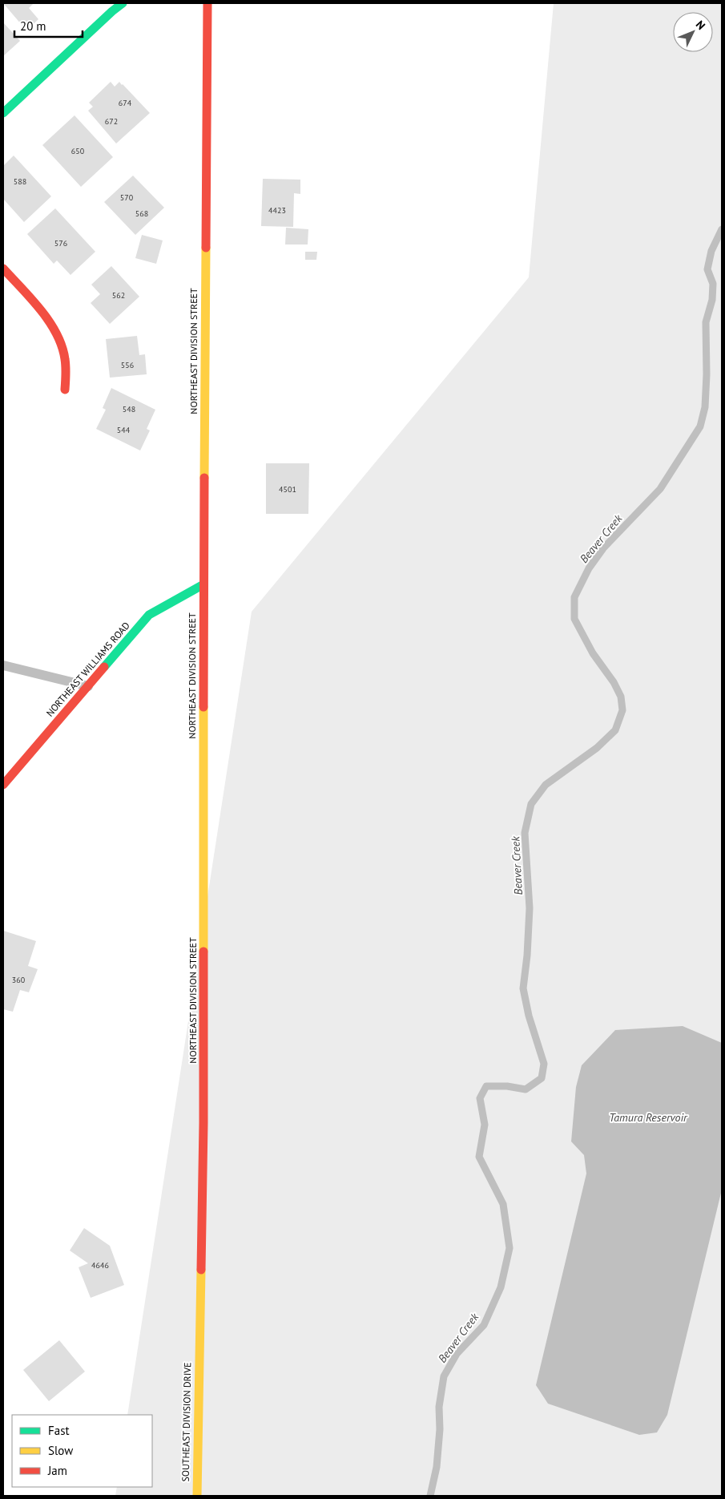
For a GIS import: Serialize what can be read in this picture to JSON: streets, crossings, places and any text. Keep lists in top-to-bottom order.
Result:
{
  "streets": {
    "street": ["NORTHEAST DIVISION STREET", "NORTHEAST WILLIAMS ROAD", "SOUTHEAST DIVISION DRIVE"]
  },
  "crossings": [
    ["NORTHEAST DIVISION STREET", "NORTHEAST WILLIAMS ROAD"],
    ["NORTHEAST DIVISION STREET", "SOUTHEAST DIVISION DRIVE"]
  ],
  "water": ["Beaver Creek", "Tamura Reservoir"],
  "house_numbers": [
    "674",
    "672",
    "650",
    "588",
    "570",
    "4423",
    "568",
    "576",
    "562",
    "556",
    "548",
    "544",
    "4501",
    "360",
    "4646"
  ],
  "legend": ["Fast", "Slow", "Jam"],
  "scale_bar": "20 m",
  "north": "top right"
}
